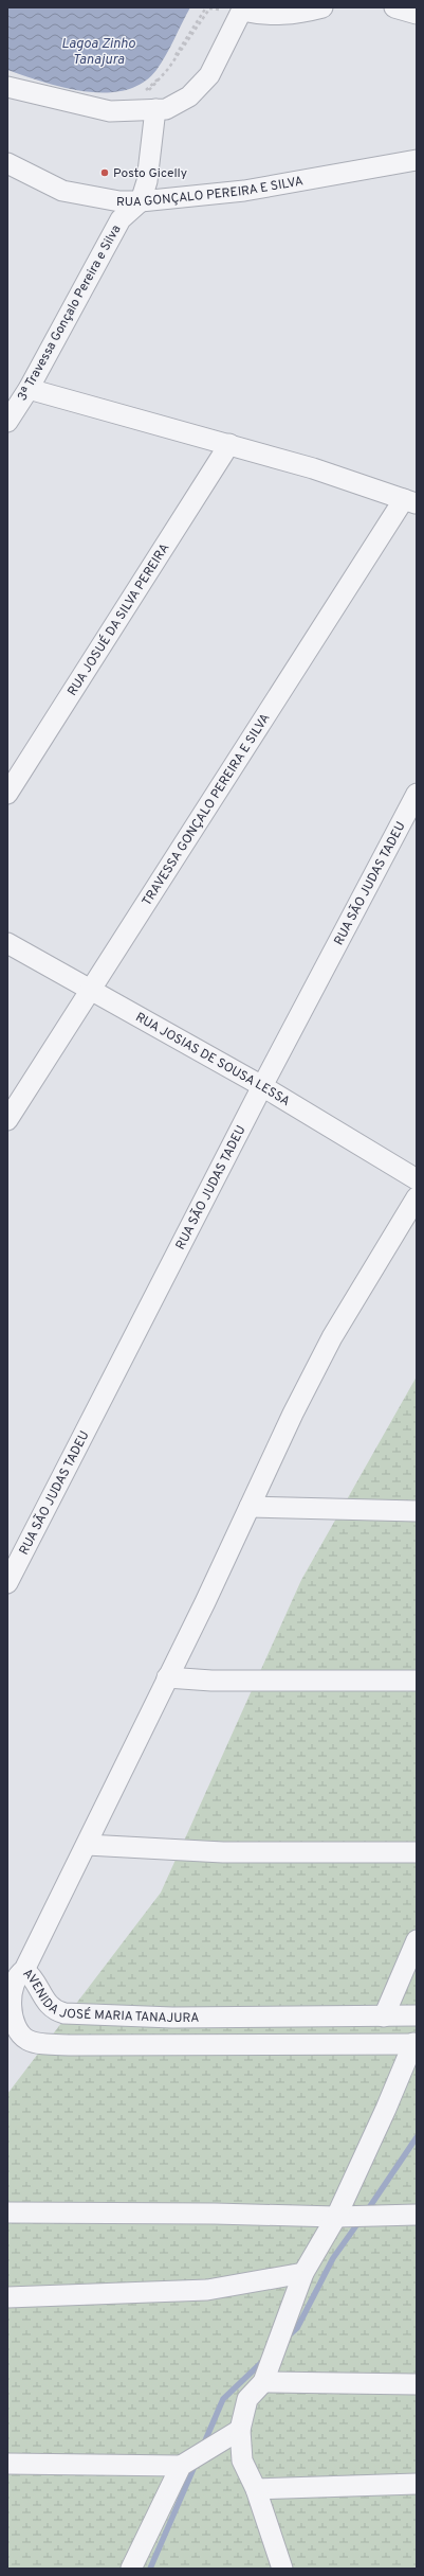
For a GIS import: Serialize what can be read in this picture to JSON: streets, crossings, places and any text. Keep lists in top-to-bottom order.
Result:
{
  "streets": {
    "street": [
      "RUA GONÇALO PEREIRA E SILVA",
      "3ª Travessa Gonçalo Pereira e Silva",
      "RUA JOSUÉ DA SILVA PEREIRA",
      "TRAVESSA GONÇALO PEREIRA E SILVA",
      "RUA SÃO JUDAS TADEU",
      "RUA JOSIAS DE SOUSA LESSA",
      "AVENIDA JOSÉ MARIA TANAJURA"
    ]
  },
  "crossings": [
    ["RUA GONÇALO PEREIRA E SILVA", "3ª Travessa Gonçalo Pereira e Silva"],
    ["TRAVESSA GONÇALO PEREIRA E SILVA", "RUA JOSIAS DE SOUSA LESSA"],
    ["RUA SÃO JUDAS TADEU", "RUA JOSIAS DE SOUSA LESSA"]
  ],
  "water": ["Lagoa Zinho Tanajura"],
  "places": ["Posto Gicelly"]
}
